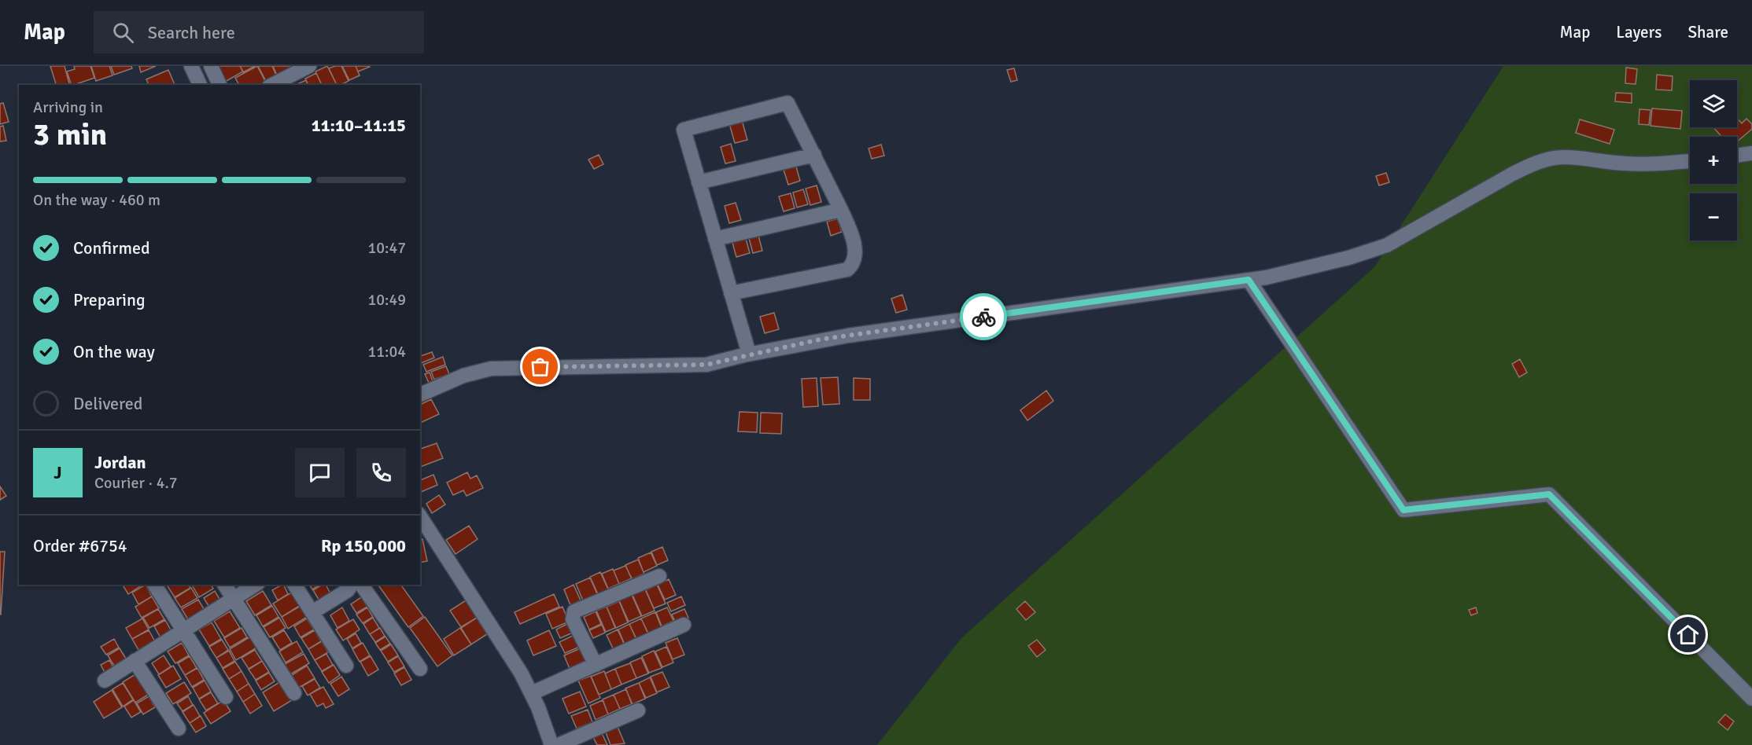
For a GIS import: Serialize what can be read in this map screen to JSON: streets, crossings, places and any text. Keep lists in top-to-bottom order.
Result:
{
  "page": {
    "header": "Map",
    "search": "Search here",
    "nav": ["Map", "Layers", "Share"],
    "map_buttons": ["+", "−"],
    "heading": ["3 min", "Arriving in", "11:10–11:15"],
    "panel": [
      "Jordan",
      "Courier · 4.7",
      "Order #6754",
      "Rp 150,000"
    ],
    "bar": "On the way · 460 m",
    "list": [
      ["Confirmed", "10:47"],
      ["Preparing", "10:49"],
      ["On the way", "11:04"],
      "Delivered"
    ],
    "round": "J"
  }
}
